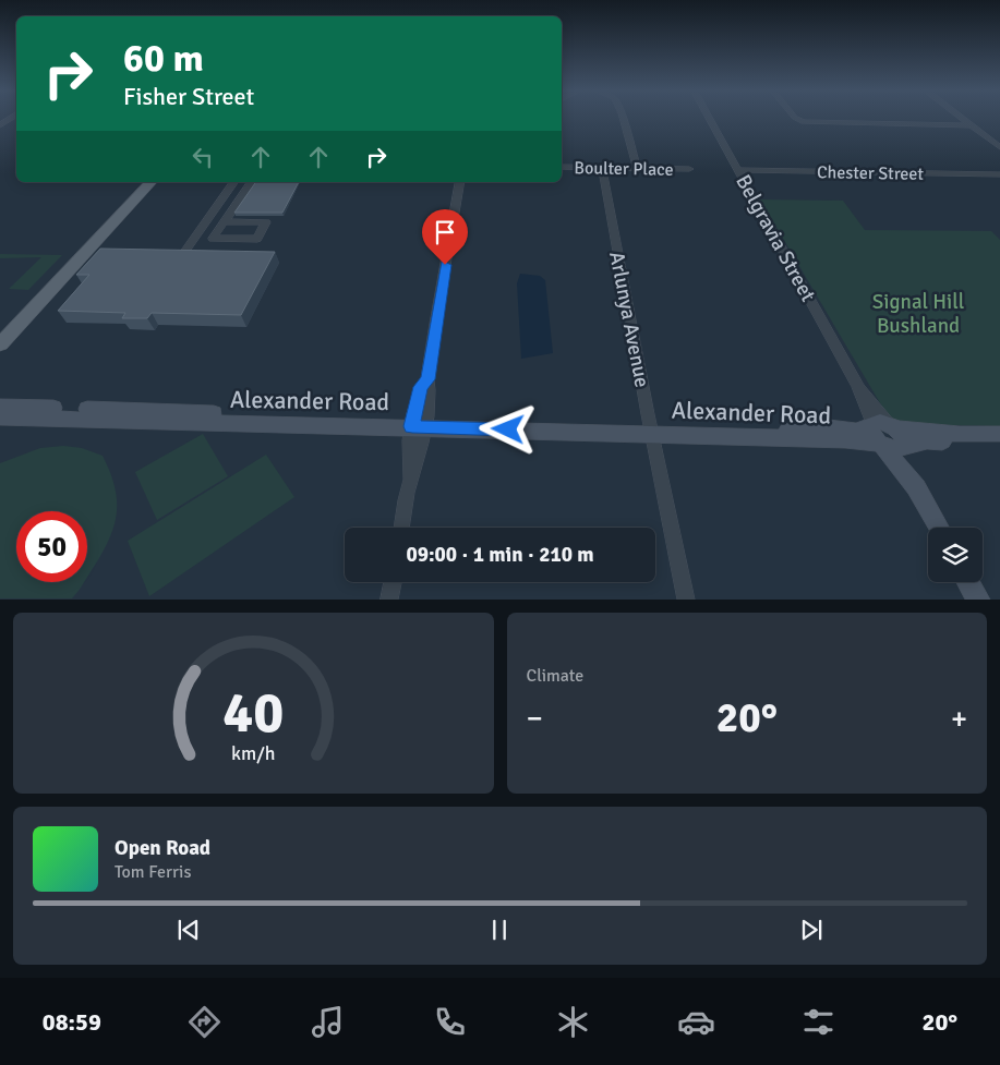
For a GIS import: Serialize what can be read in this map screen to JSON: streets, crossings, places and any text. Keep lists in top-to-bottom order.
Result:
{
  "streets": {
    "main road": ["Belgravia Street", "Alexander Road"],
    "street": ["Boulter Place", "Chester Street", "Arlunya Avenue"]
  },
  "crossings": [
    ["Boulter Place", "Arlunya Avenue"],
    ["Chester Street", "Belgravia Street"],
    ["Belgravia Street", "Alexander Road"],
    ["Arlunya Avenue", "Alexander Road"]
  ],
  "parks": ["Signal Hill Bushland"],
  "page": {
    "turn": ["60 m", "Fisher Street"],
    "limit": "50",
    "trip": "09:00 · 1 min · 210 m",
    "tile": "Climate",
    "heat": ["−", "20°", "+"],
    "song": ["Open Road", "Tom Ferris"],
    "tabs": ["08:59", "20°"],
    "gauge": ["40", "km/h"]
  }
}
